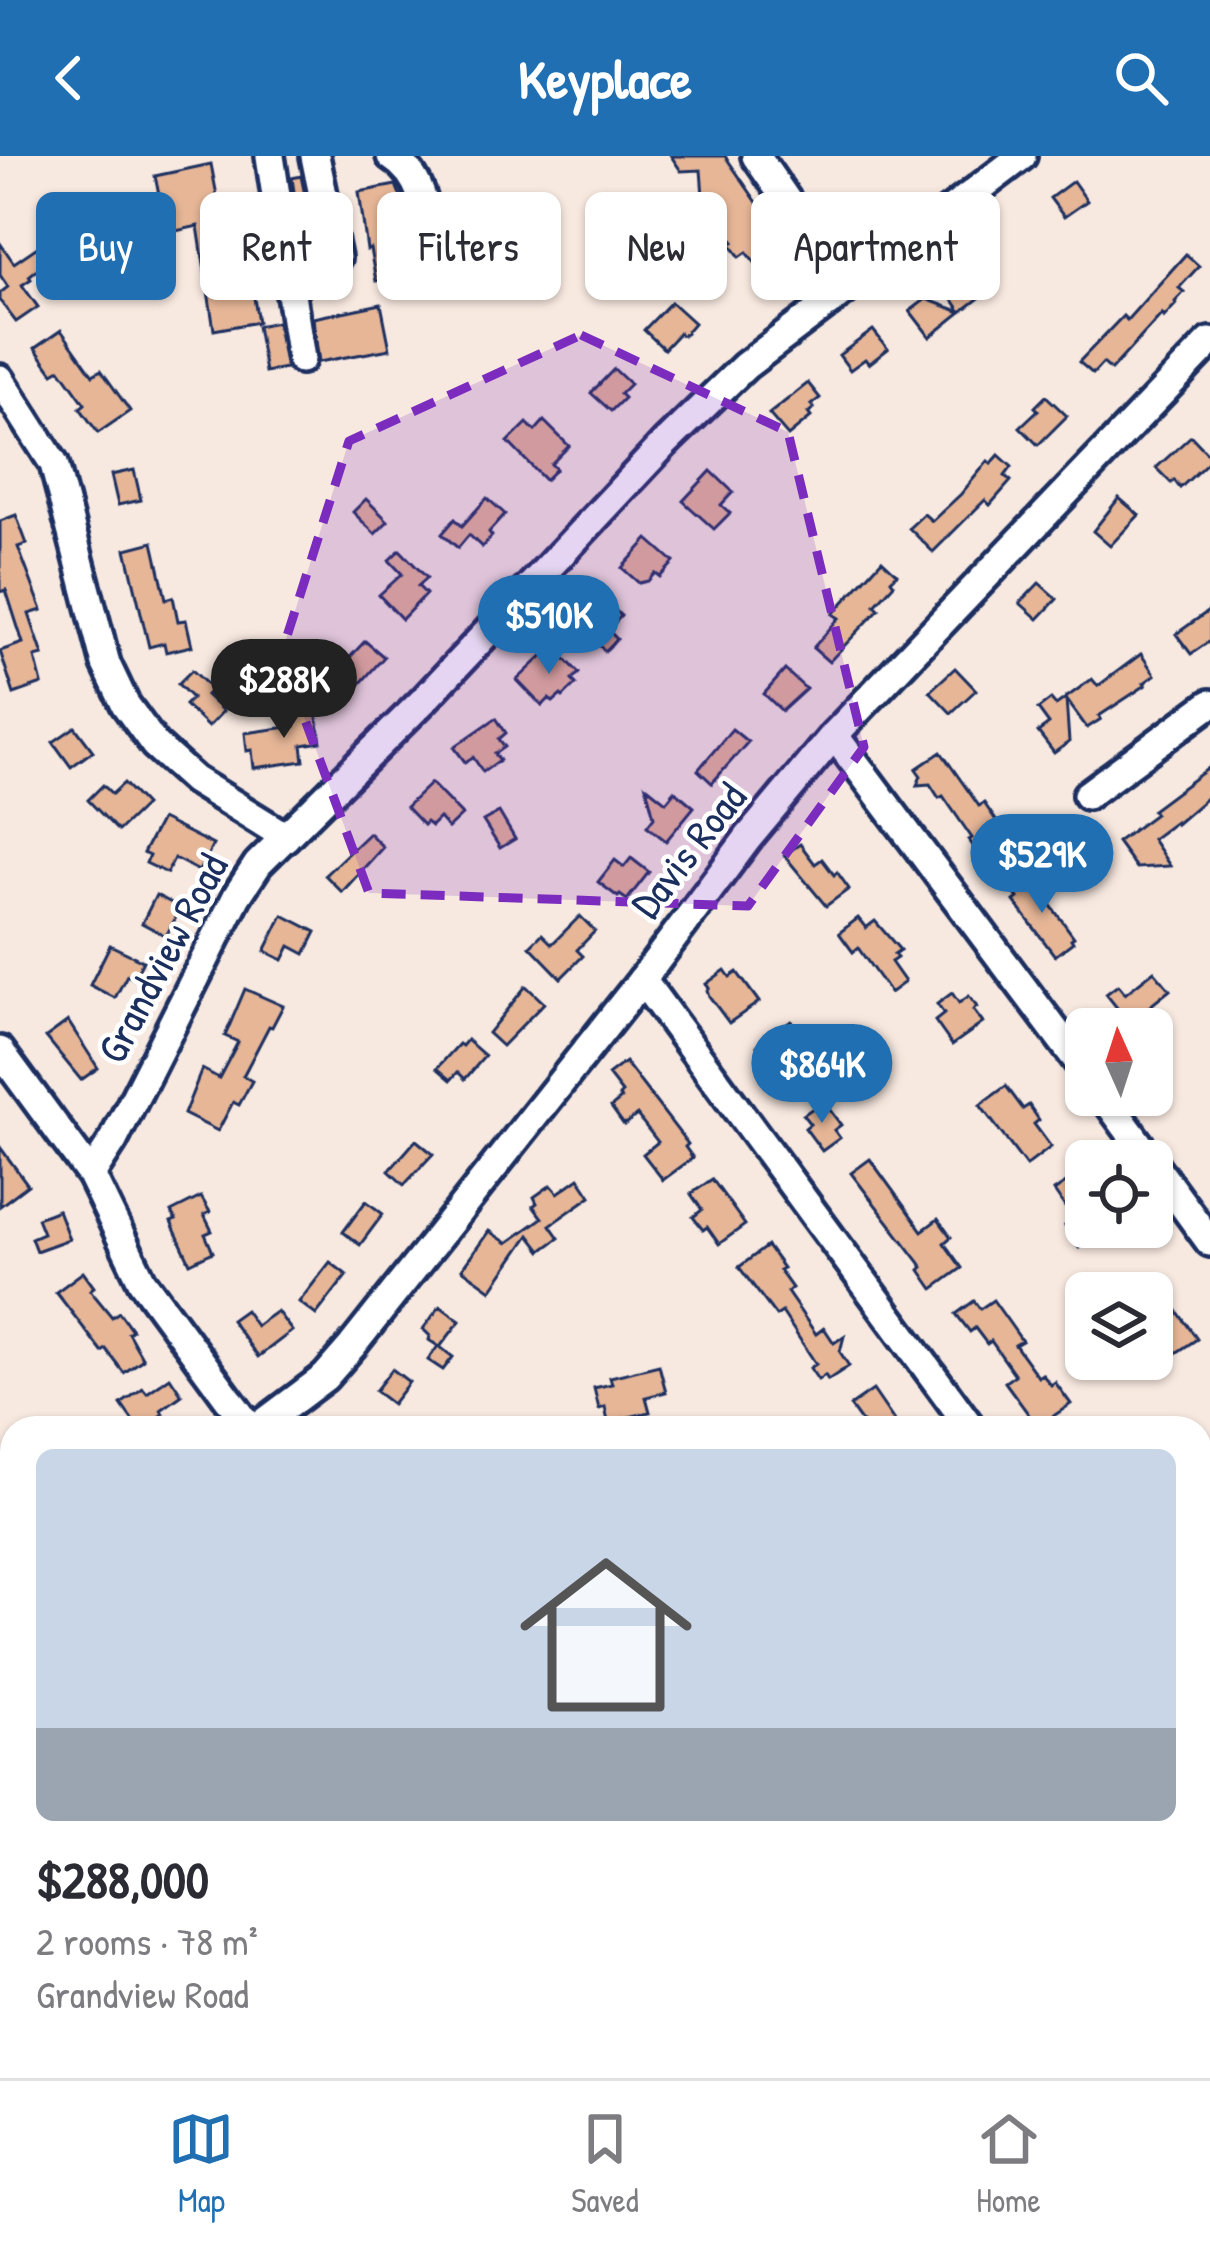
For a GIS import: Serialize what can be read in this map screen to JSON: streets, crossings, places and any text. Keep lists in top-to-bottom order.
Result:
{
  "streets": {
    "street": ["Davis Road", "Grandview Road"]
  },
  "north": "top",
  "page": {
    "header": "Keyplace",
    "chip": [
      "Buy",
      "Rent",
      "Filters",
      "New",
      "Apartment"
    ],
    "price": [
      "$510K",
      "$288K",
      "$529K",
      "$864K"
    ],
    "list": [
      {
        "name": "$288,000",
        "note": "2 rooms · 78 m² · Grandview Road"
      }
    ],
    "tabs": ["Map", "Saved", "Home"]
  }
}
